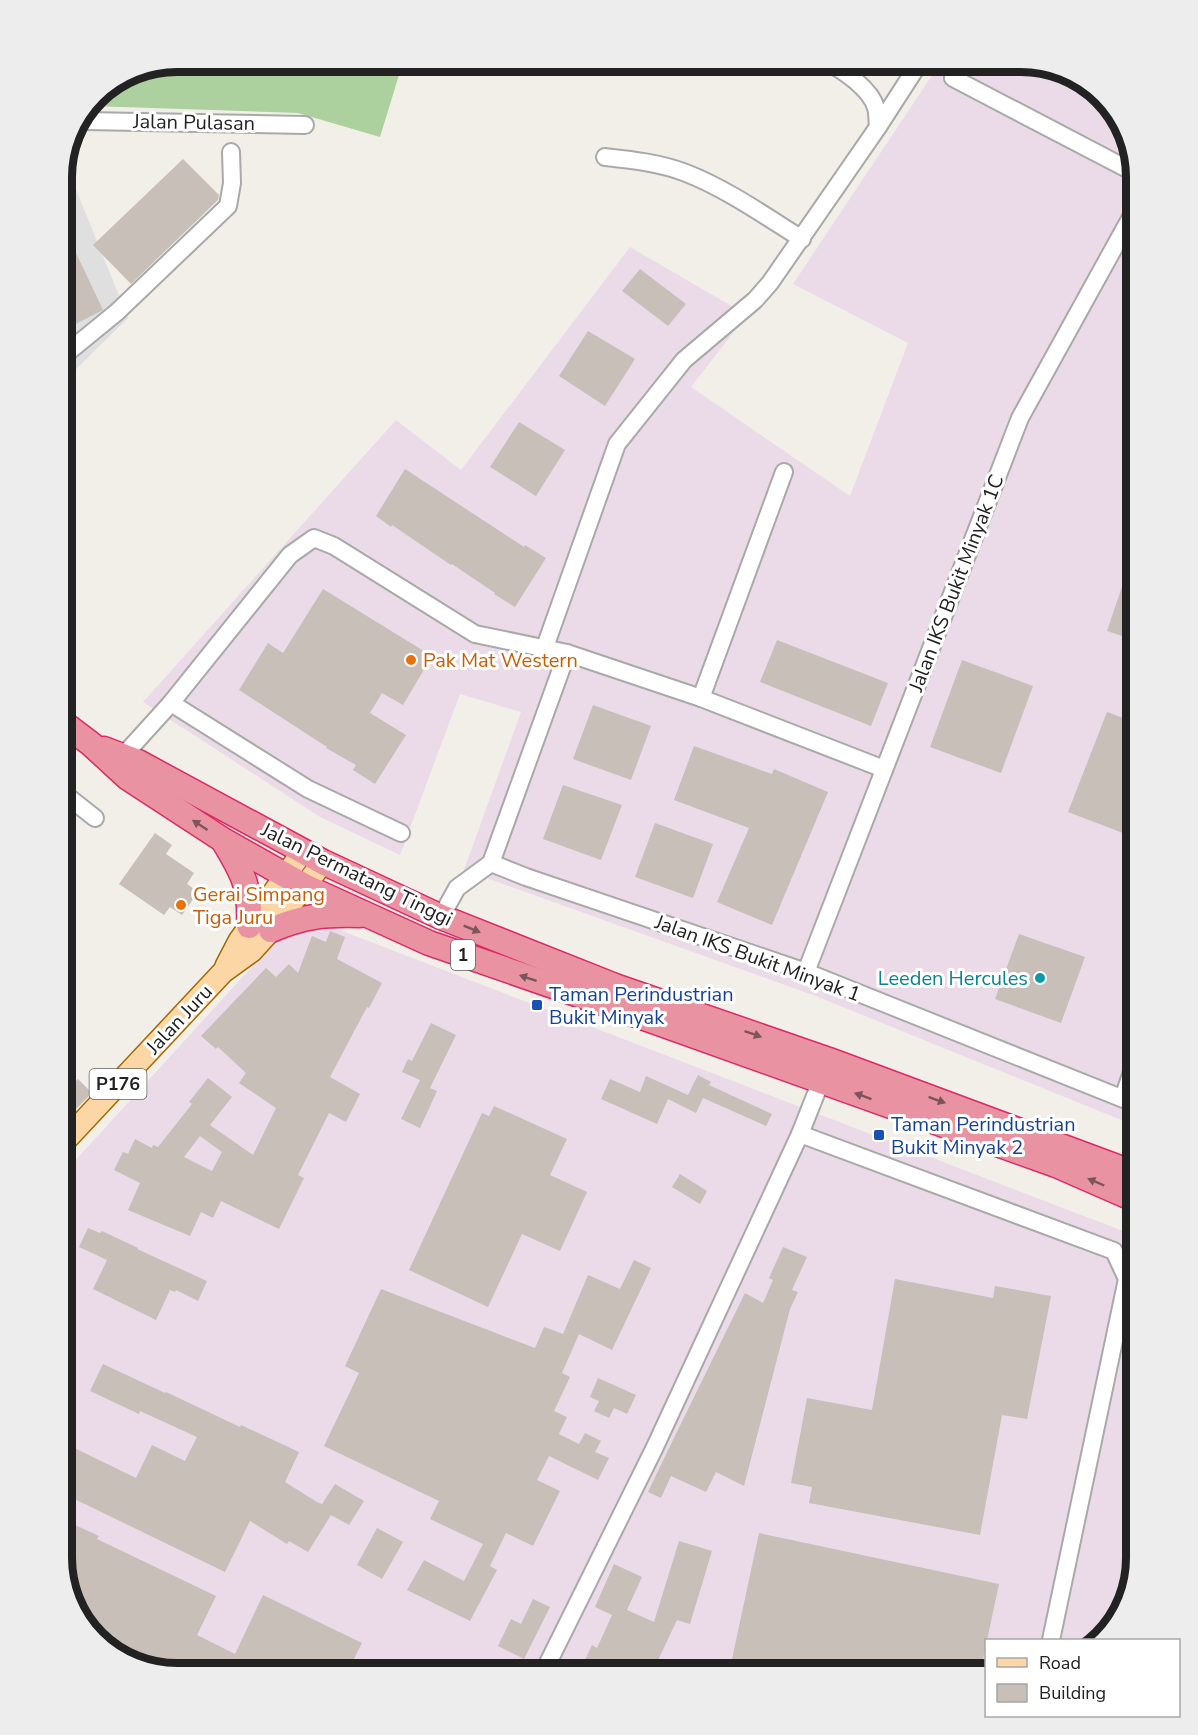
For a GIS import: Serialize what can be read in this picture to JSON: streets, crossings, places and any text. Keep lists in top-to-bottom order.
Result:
{
  "streets": {
    "highway": ["Jalan Permatang Tinggi", "1"],
    "main road": ["Jalan Juru", "P176"],
    "street": ["Jalan Pulasan", "Jalan IKS Bukit Minyak 1C", "Jalan IKS Bukit Minyak 1"]
  },
  "crossings": [
    ["Jalan IKS Bukit Minyak 1C", "Jalan IKS Bukit Minyak 1"],
    ["Jalan Permatang Tinggi", "Jalan Juru"]
  ],
  "places": {
    "other": ["Pak Mat Western", "Gerai Simpang Tiga Juru", "Leeden Hercules"],
    "transit": ["Taman Perindustrian Bukit Minyak", "Taman Perindustrian Bukit Minyak 2"]
  },
  "legend": ["Road", "Building"]
}
